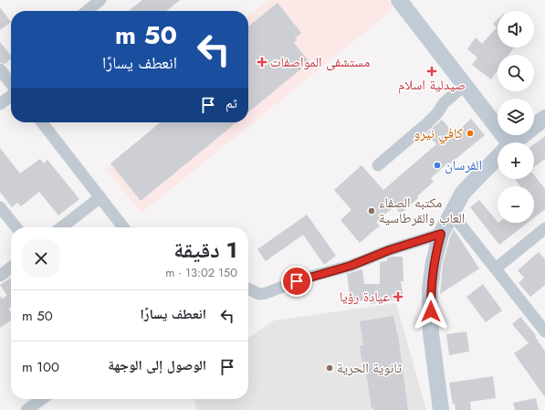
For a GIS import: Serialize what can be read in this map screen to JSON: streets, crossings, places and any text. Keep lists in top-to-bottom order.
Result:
{
  "places": {
    "health": ["مستشفى المواصفات", "صيدلية اسلام", "عيادة رؤيا"],
    "other": [
      "كافي نيرو",
      "الفرسان",
      "مكتبه الصفاء العاب والقرطاسية",
      "ثانوية الحرية"
    ]
  },
  "page": {
    "map_buttons": ["+", "−"],
    "turn": ["50 m", "انعطف يسارًا"],
    "then": "ثم",
    "heading": ["1 دقيقة", "150 m · 13:02"],
    "list": [
      {
        "name": "انعطف يسارًا",
        "value": "50 m"
      },
      {
        "name": "الوصول إلى الوجهة",
        "value": "100 m"
      }
    ]
  }
}
